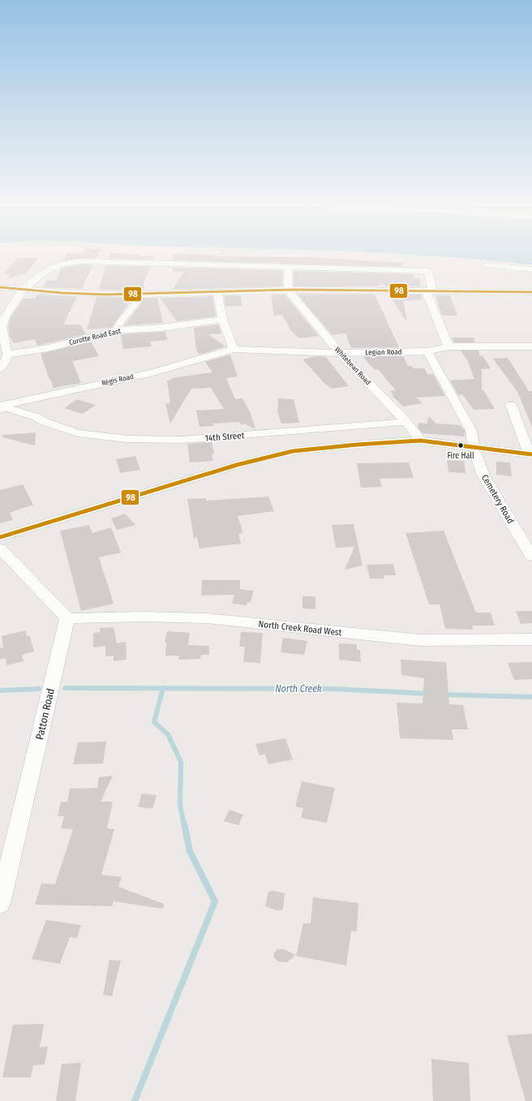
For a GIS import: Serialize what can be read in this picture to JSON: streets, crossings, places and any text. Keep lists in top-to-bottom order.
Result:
{
  "streets": {
    "street": [
      "Curotte Road East",
      "Legion Road",
      "Whitebean Road",
      "Régis Road",
      "14th Street",
      "Cemetery Road",
      "North Creek Road West",
      "Patton Road"
    ]
  },
  "crossings": [
    ["Legion Road", "Whitebean Road"],
    ["Legion Road", "Régis Road"],
    ["Legion Road", "Cemetery Road"],
    ["Whitebean Road", "14th Street"],
    ["North Creek Road West", "Patton Road"]
  ],
  "water": ["North Creek"],
  "places": ["Fire Hall"],
  "lines": ["transit line 98"]
}
